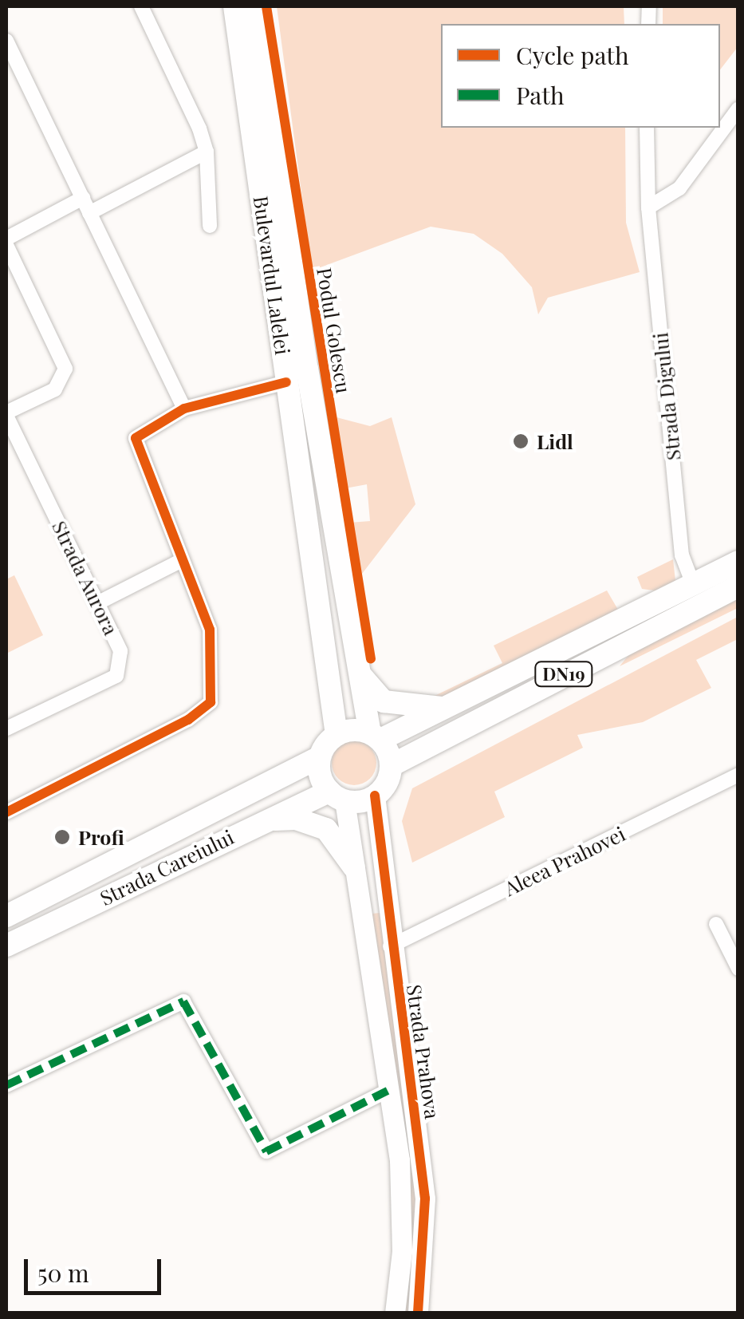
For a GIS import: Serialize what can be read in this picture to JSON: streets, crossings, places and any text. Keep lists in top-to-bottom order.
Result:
{
  "streets": {
    "main road": ["Bulevardul Lalelei", "DN19", "Strada Careiului"],
    "street": [
      "Strada Digului",
      "Strada Aurora",
      "Aleea Prahovei",
      "Strada Prahova"
    ],
    "cycle path": ["Podul Golescu"]
  },
  "crossings": [
    ["Bulevardul Lalelei", "DN19"],
    ["Bulevardul Lalelei", "Strada Careiului"],
    ["Bulevardul Lalelei", "Strada Prahova"],
    ["Strada Digului", "DN19"],
    ["DN19", "Strada Careiului"],
    ["DN19", "Strada Prahova"],
    ["Aleea Prahovei", "Strada Prahova"],
    ["Strada Careiului", "Strada Prahova"]
  ],
  "places": ["Lidl", "Profi"],
  "legend": ["Cycle path", "Path"],
  "scale_bar": "50 m"
}
